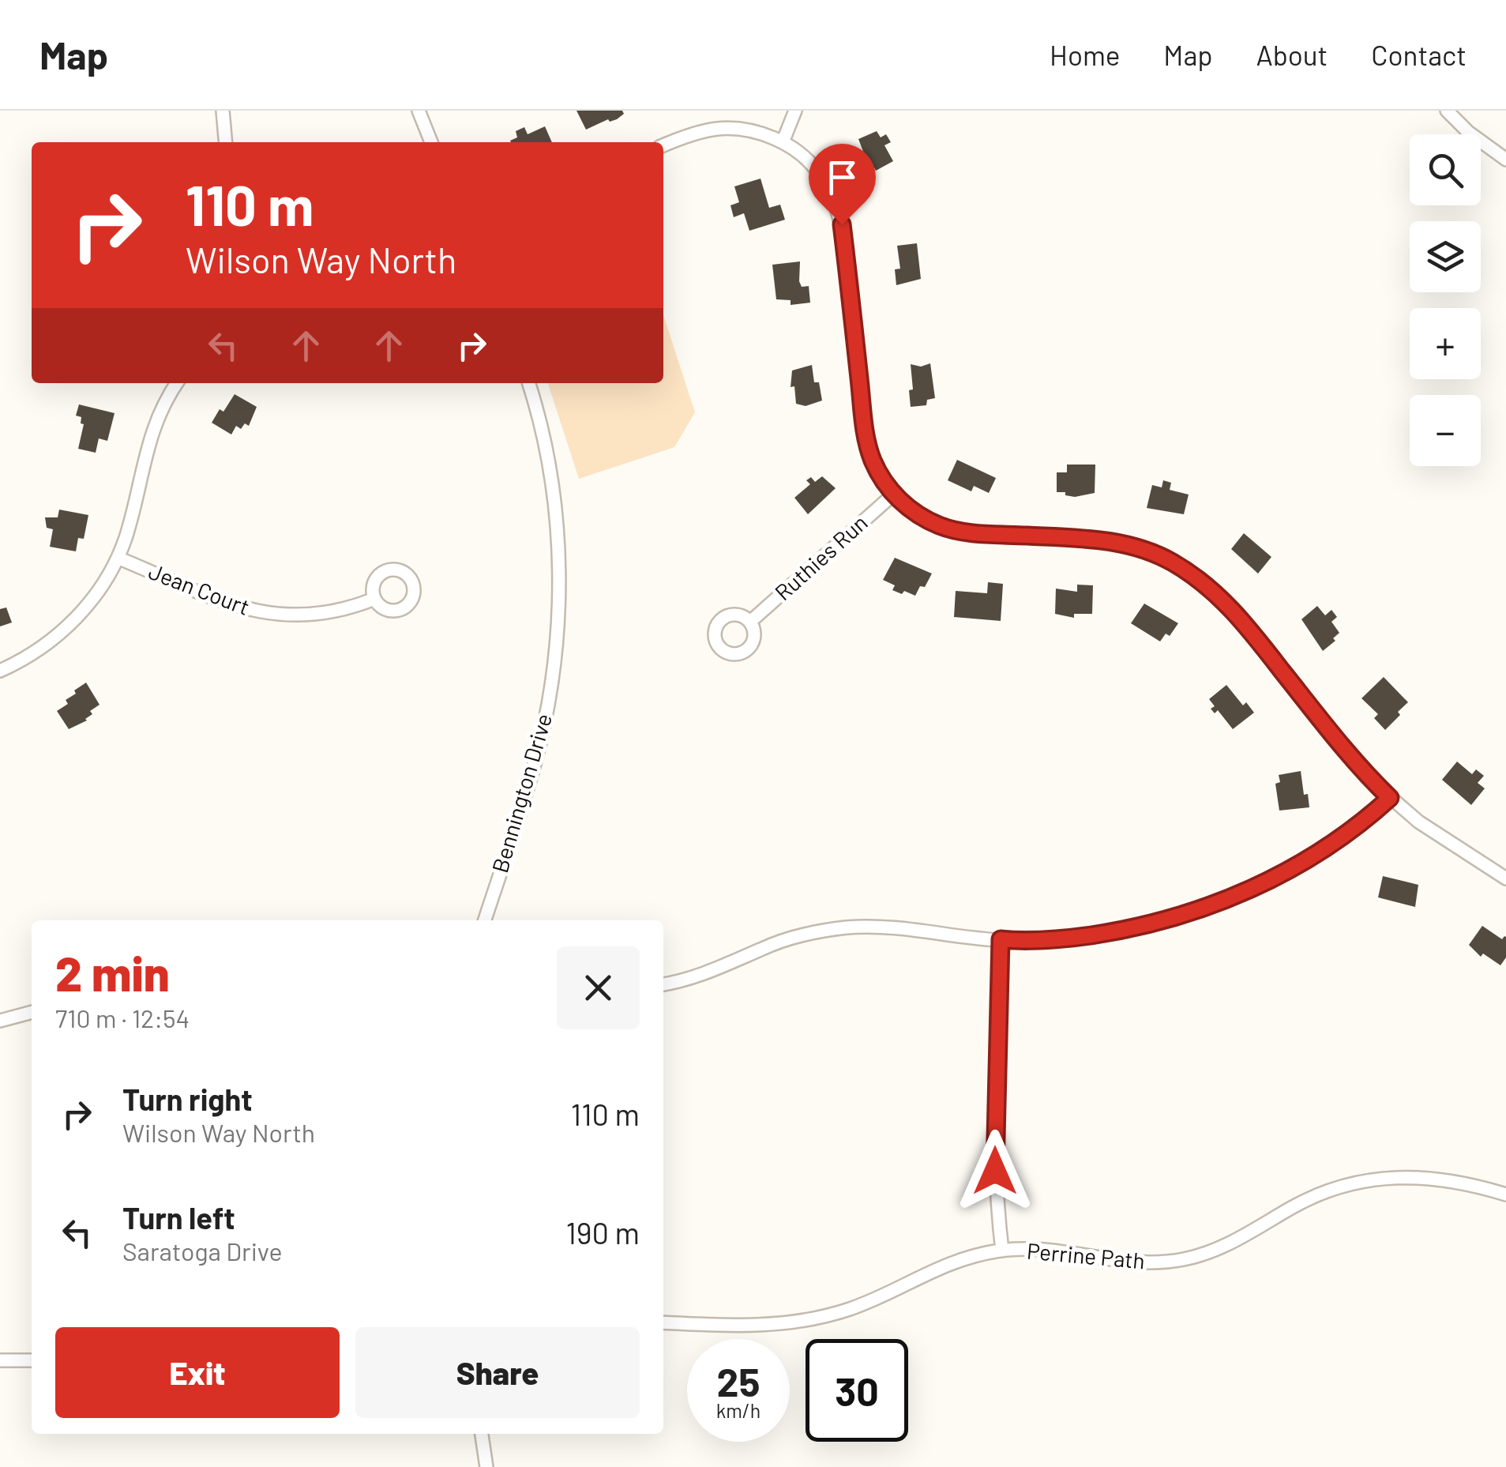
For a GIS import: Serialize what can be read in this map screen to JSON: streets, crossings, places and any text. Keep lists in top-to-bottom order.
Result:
{
  "streets": {
    "street": [
      "Ruthies Run",
      "Jean Court",
      "Bennington Drive",
      "Perrine Path"
    ]
  },
  "page": {
    "header": "Map",
    "nav": [
      "Home",
      "Map",
      "About",
      "Contact"
    ],
    "map_buttons": ["+", "−"],
    "turn": ["110 m", "Wilson Way North"],
    "heading": ["2 min", "710 m · 12:54"],
    "list": [
      {
        "name": "Turn right",
        "note": "Wilson Way North",
        "value": "110 m"
      },
      {
        "name": "Turn left",
        "note": "Saratoga Drive",
        "value": "190 m"
      }
    ],
    "buttons": ["Exit", "Share"],
    "speed": "25 km/h",
    "limit": "30"
  }
}
